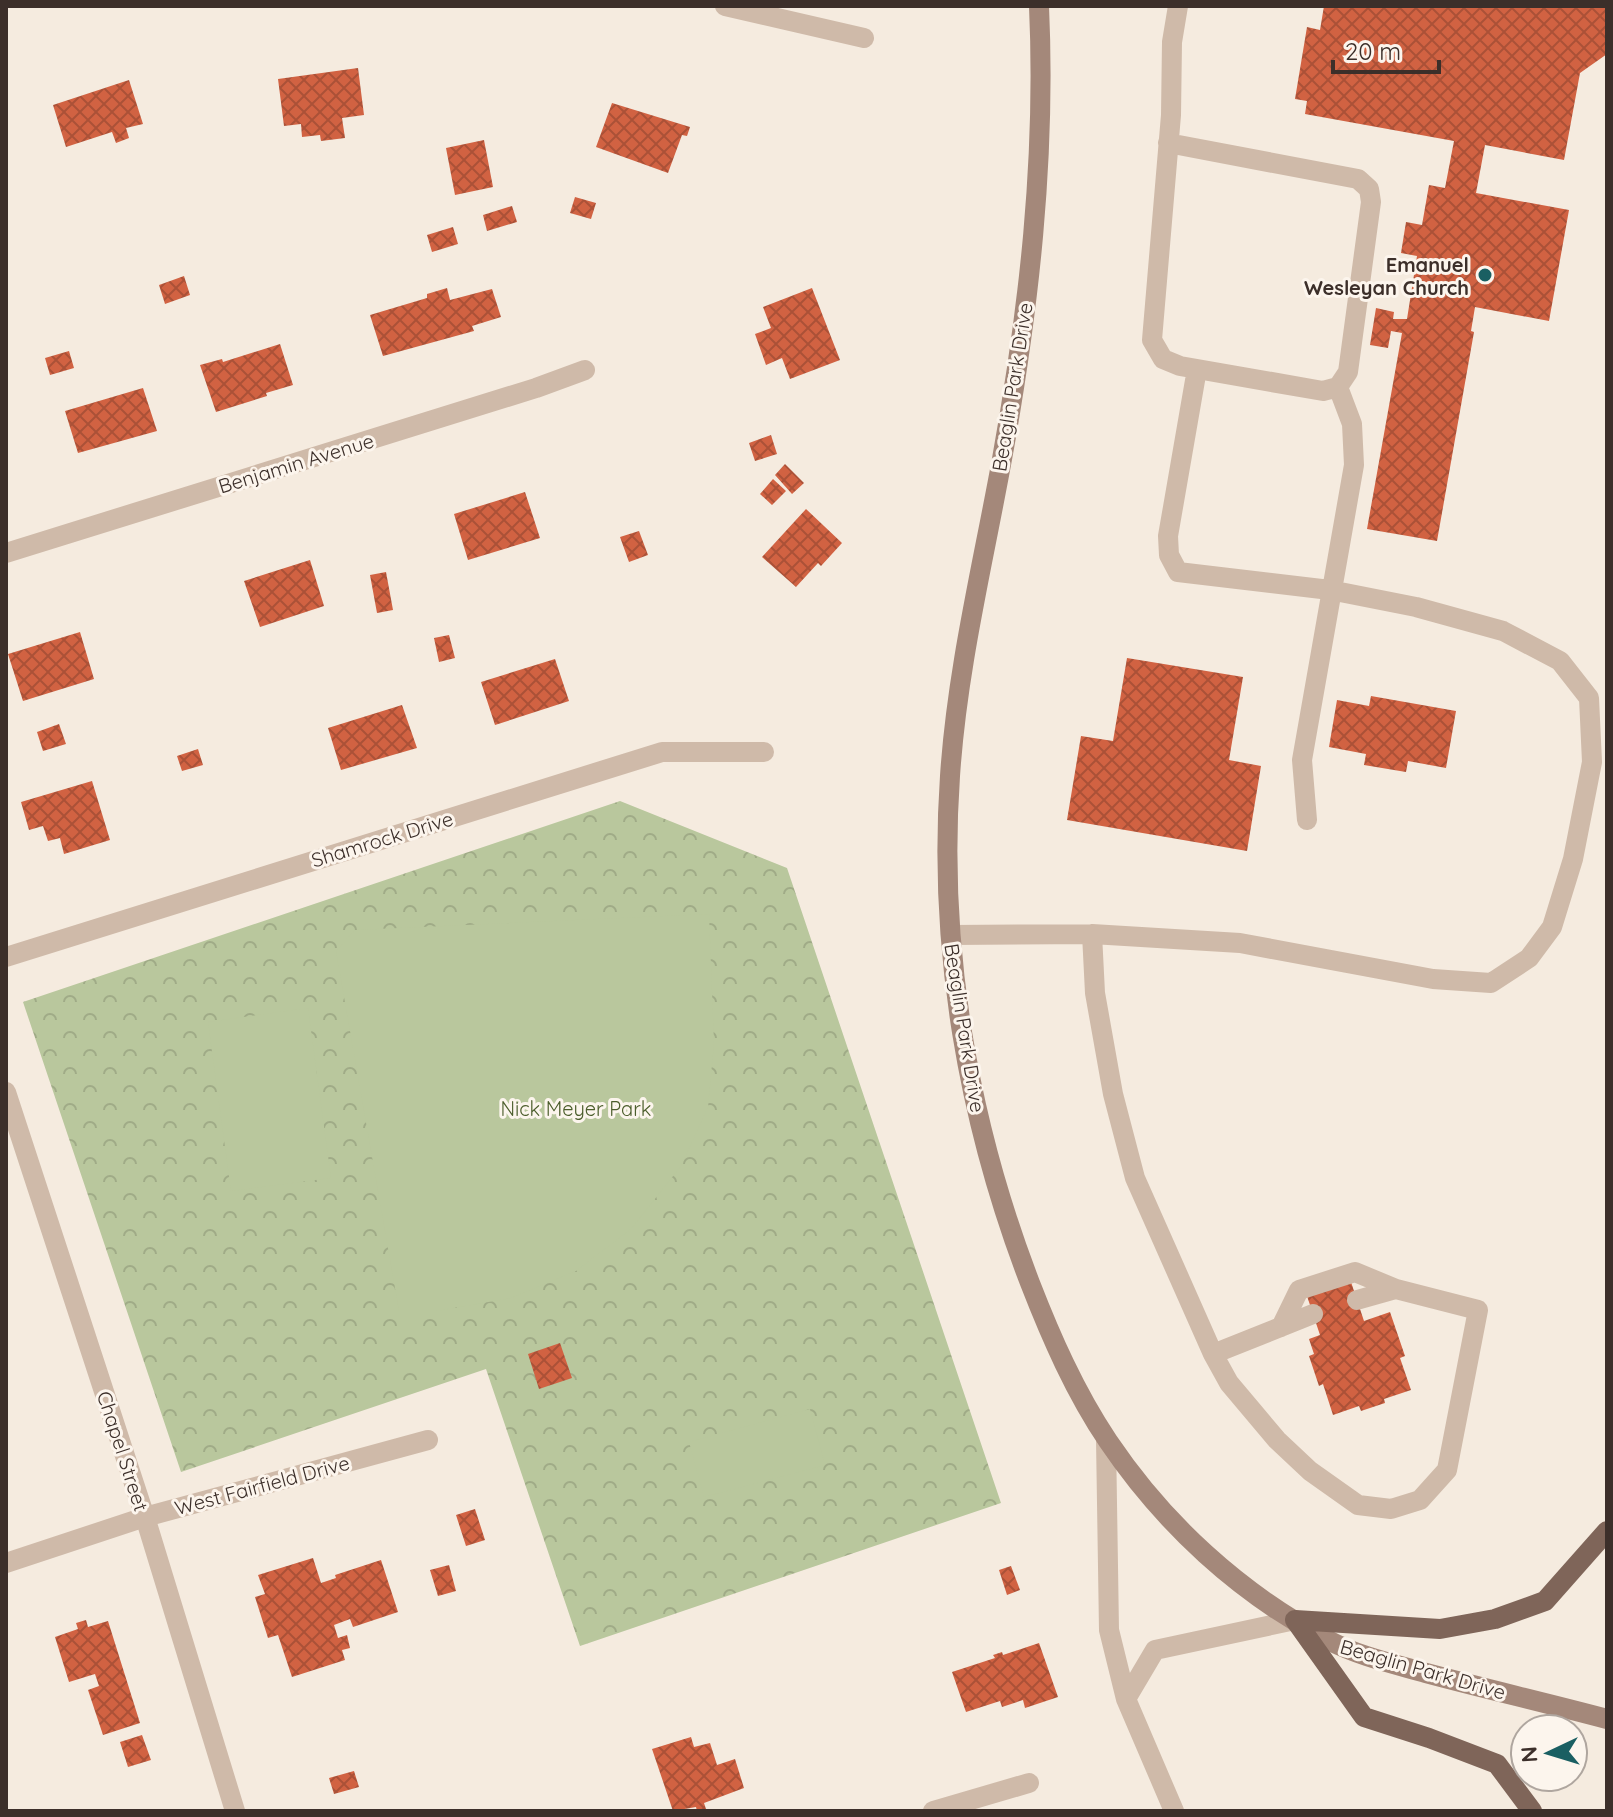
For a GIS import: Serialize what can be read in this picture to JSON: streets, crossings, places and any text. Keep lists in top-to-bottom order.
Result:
{
  "streets": {
    "main road": ["Beaglin Park Drive"],
    "street": [
      "Benjamin Avenue",
      "Shamrock Drive",
      "Chapel Street",
      "West Fairfield Drive"
    ]
  },
  "crossings": [
    ["Chapel Street", "West Fairfield Drive"]
  ],
  "parks": ["Nick Meyer Park"],
  "places": ["Emanuel Wesleyan Church"],
  "scale_bar": "20 m",
  "north": "left"
}
